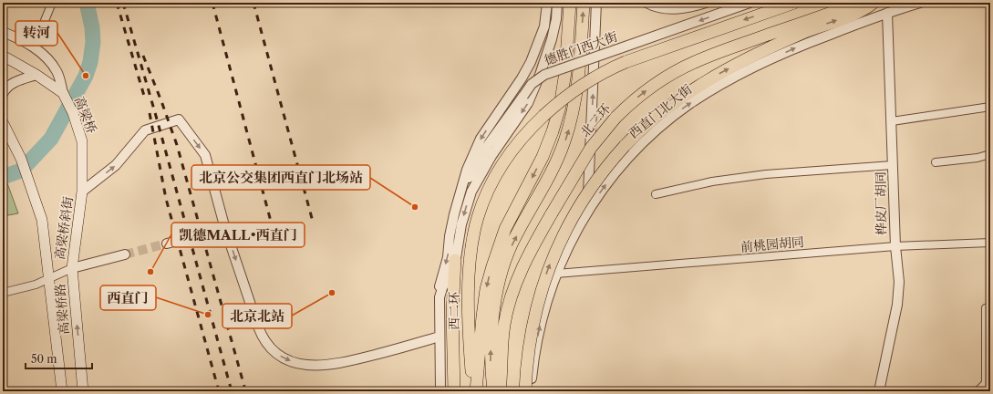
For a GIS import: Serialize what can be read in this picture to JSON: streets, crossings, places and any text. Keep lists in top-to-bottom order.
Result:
{
  "streets": {
    "highway": ["北二环", "西二环"],
    "main road": ["高梁桥", "高梁桥斜街", "高梁桥路"],
    "street": [
      "德胜门西大街",
      "西直门北大街",
      "桦皮厂胡同",
      "前桃园胡同"
    ]
  },
  "crossings": [
    ["西直门北大街", "桦皮厂胡同"],
    ["西直门北大街", "前桃园胡同"],
    ["高梁桥", "高梁桥斜街"],
    ["桦皮厂胡同", "前桃园胡同"],
    ["高梁桥斜街", "高梁桥路"]
  ],
  "one_way": ["德胜门西大街", "西直门北大街"],
  "places": [
    "转河",
    "北京公交集团西直门北场站",
    "凯德MALL•西直门",
    "北京北站",
    "西直门"
  ],
  "scale_bar": "50 m"
}
